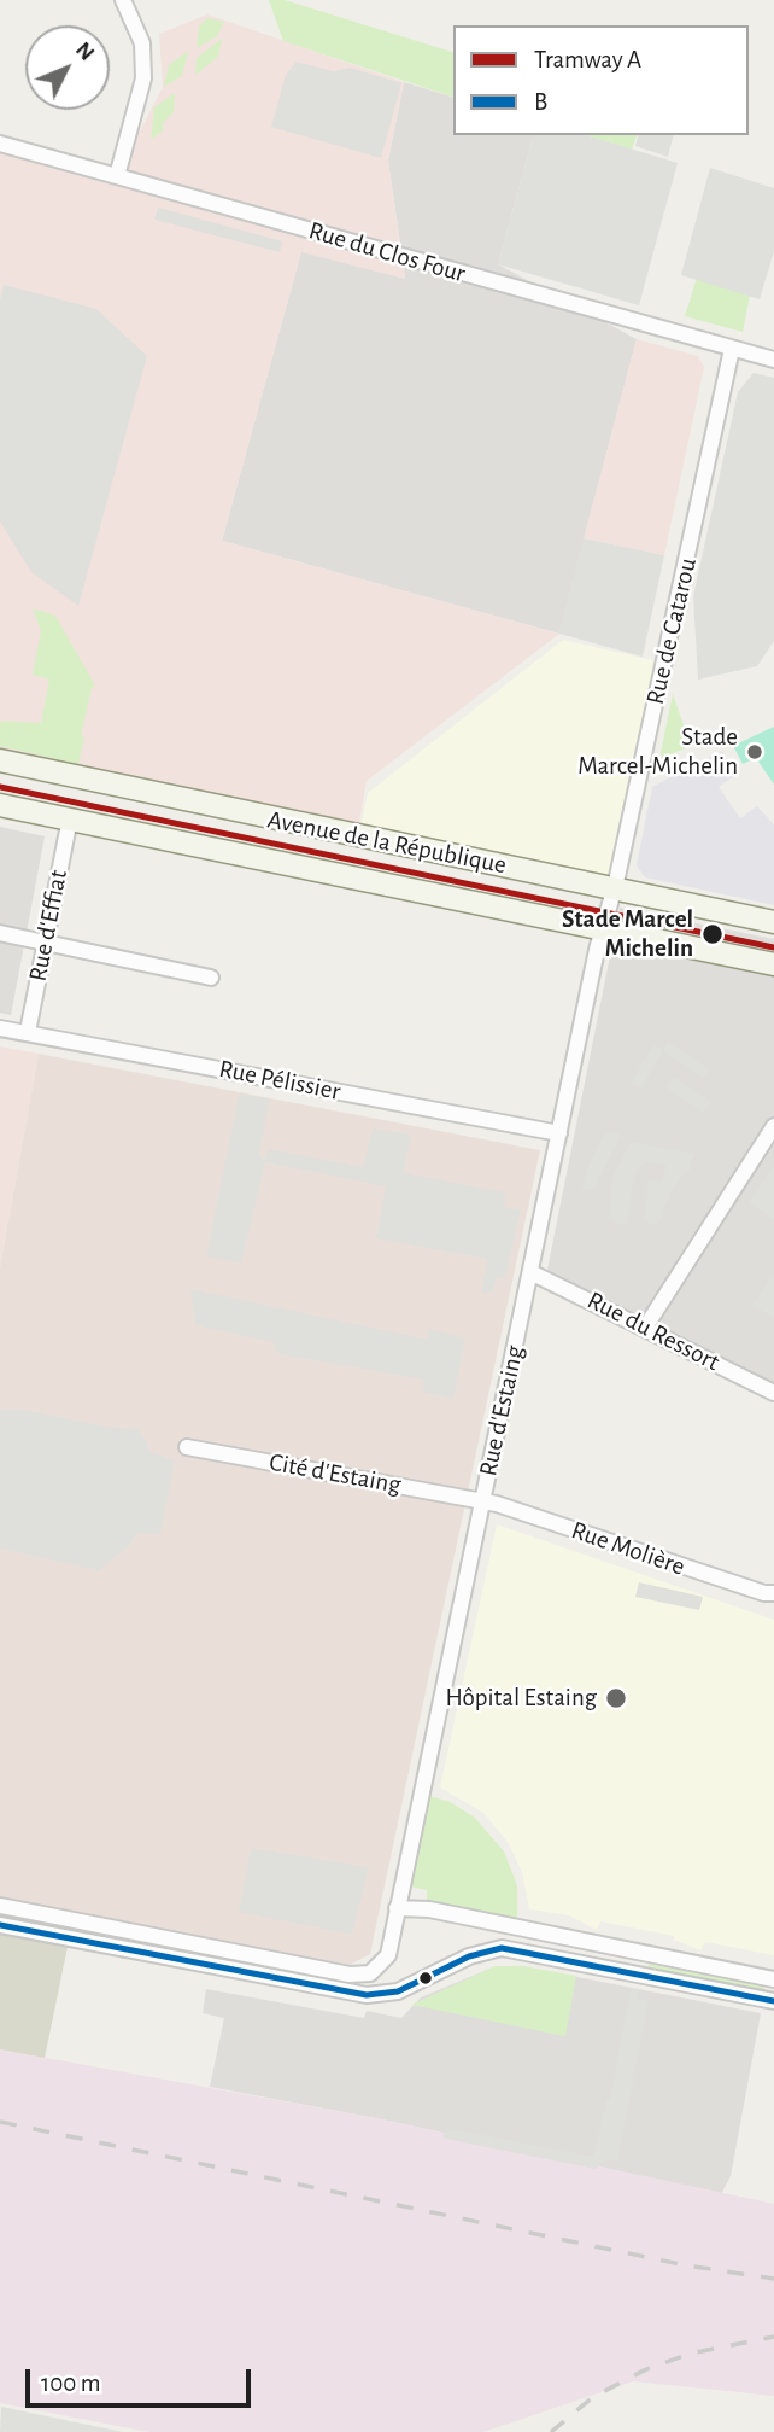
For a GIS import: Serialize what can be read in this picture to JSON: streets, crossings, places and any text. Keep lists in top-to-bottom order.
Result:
{
  "streets": {
    "main road": ["Avenue de la République"],
    "street": [
      "Rue du Clos Four",
      "Rue de Catarou",
      "Rue d'Effiat",
      "Rue Pélissier",
      "Rue du Ressort",
      "Rue d'Estaing",
      "Cité d'Estaing",
      "Rue Molière"
    ]
  },
  "crossings": [
    ["Rue du Clos Four", "Rue de Catarou"],
    ["Rue de Catarou", "Avenue de la République"],
    ["Rue de Catarou", "Rue d'Estaing"],
    ["Avenue de la République", "Rue d'Effiat"],
    ["Avenue de la République", "Rue d'Estaing"],
    ["Rue d'Effiat", "Rue Pélissier"],
    ["Rue Pélissier", "Rue d'Estaing"],
    ["Rue du Ressort", "Rue d'Estaing"],
    ["Rue d'Estaing", "Cité d'Estaing"],
    ["Rue d'Estaing", "Rue Molière"],
    ["Cité d'Estaing", "Rue Molière"]
  ],
  "places": ["Stade Marcel-Michelin", "Stade Marcel Michelin", "Hôpital Estaing"],
  "lines": ["tram line A", "transit line B"],
  "legend": ["Tramway A", "B"],
  "scale_bar": "100 m",
  "north": "top right"
}
